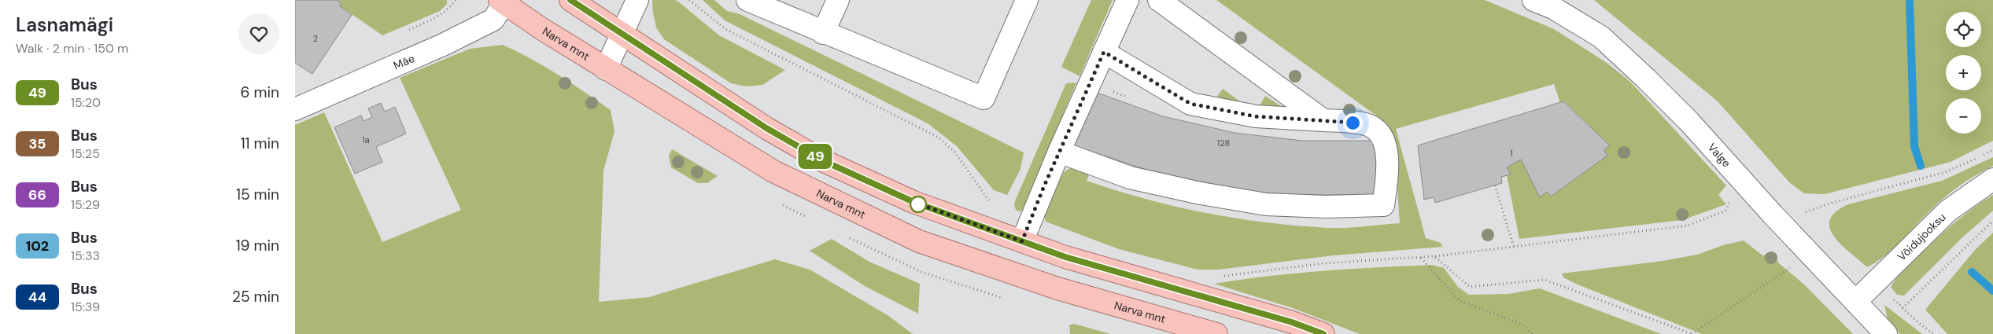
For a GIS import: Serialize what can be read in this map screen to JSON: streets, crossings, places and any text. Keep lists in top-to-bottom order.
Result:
{
  "streets": {
    "main road": ["Narva mnt"],
    "street": ["Mäe", "Valge", "Võidujooksu"]
  },
  "crossings": [
    ["Narva mnt", "Mäe"],
    ["Valge", "Võidujooksu"]
  ],
  "lines": ["bus line 49"],
  "house_numbers": [
    "2",
    "1a",
    "128",
    "1"
  ],
  "page": {
    "heading": ["Lasnamägi", "Walk · 2 min · 150 m"],
    "on_map": "49",
    "map_buttons": ["+", "−"],
    "list": [
      {
        "mark": "49",
        "name": "Bus",
        "note": "15:20",
        "value": "6 min"
      },
      {
        "mark": "35",
        "name": "Bus",
        "note": "15:25",
        "value": "11 min"
      },
      {
        "mark": "66",
        "name": "Bus",
        "note": "15:29",
        "value": "15 min"
      },
      {
        "mark": "102",
        "name": "Bus",
        "note": "15:33",
        "value": "19 min"
      },
      {
        "mark": "44",
        "name": "Bus",
        "note": "15:39",
        "value": "25 min"
      }
    ]
  }
}
